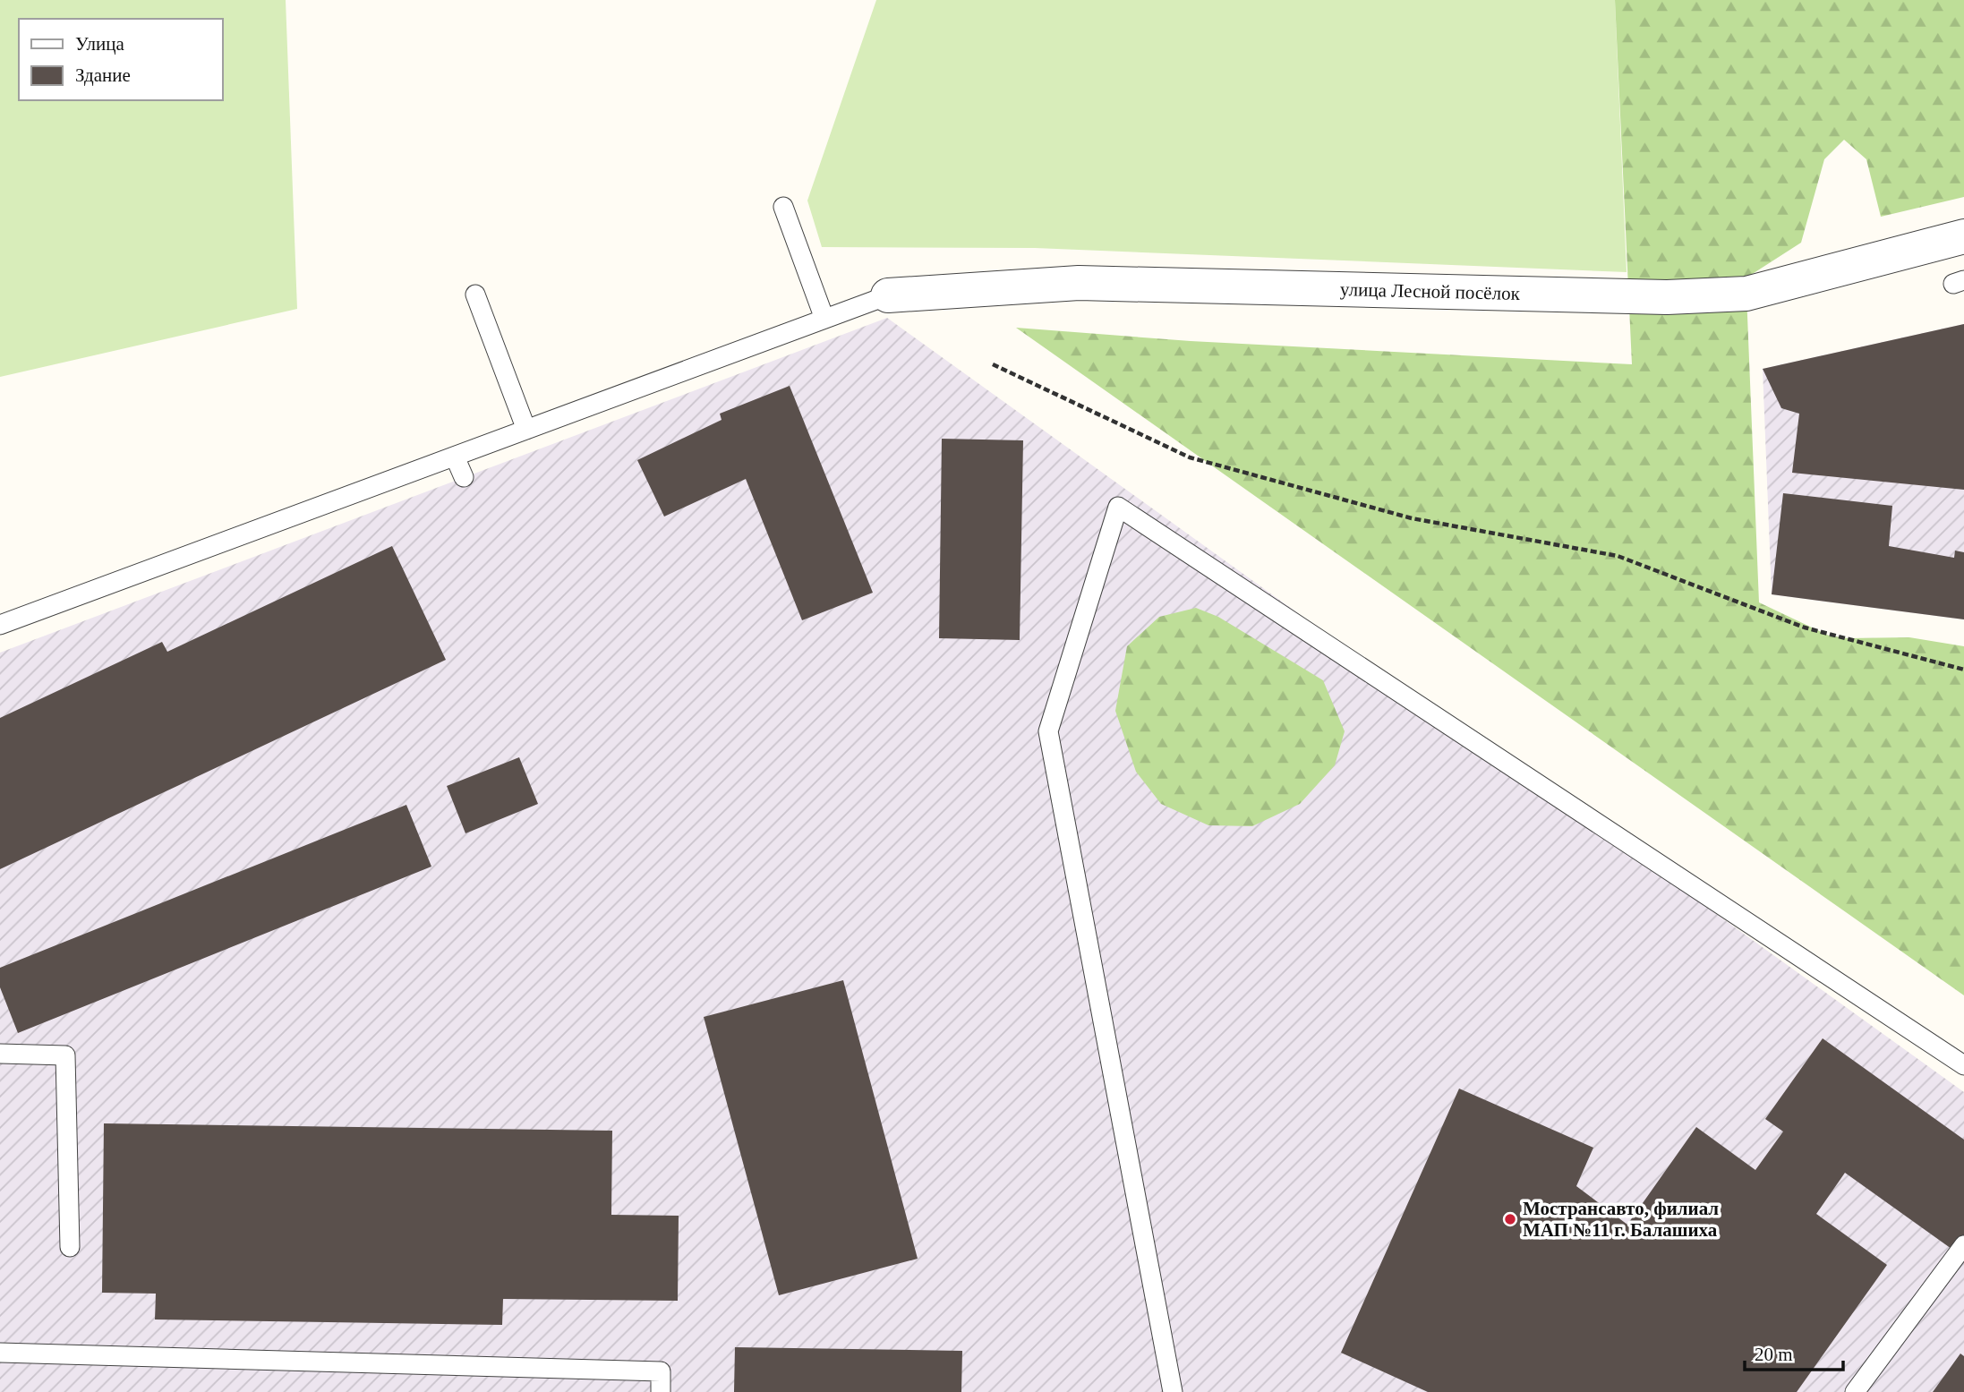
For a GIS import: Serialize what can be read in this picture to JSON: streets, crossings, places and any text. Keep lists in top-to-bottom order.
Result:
{
  "streets": {
    "street": ["улица Лесной посёлок"]
  },
  "places": ["Мострансавто, филиал МАП №11 г. Балашиха"],
  "legend": ["Улица", "Здание"],
  "scale_bar": "20 m"
}
